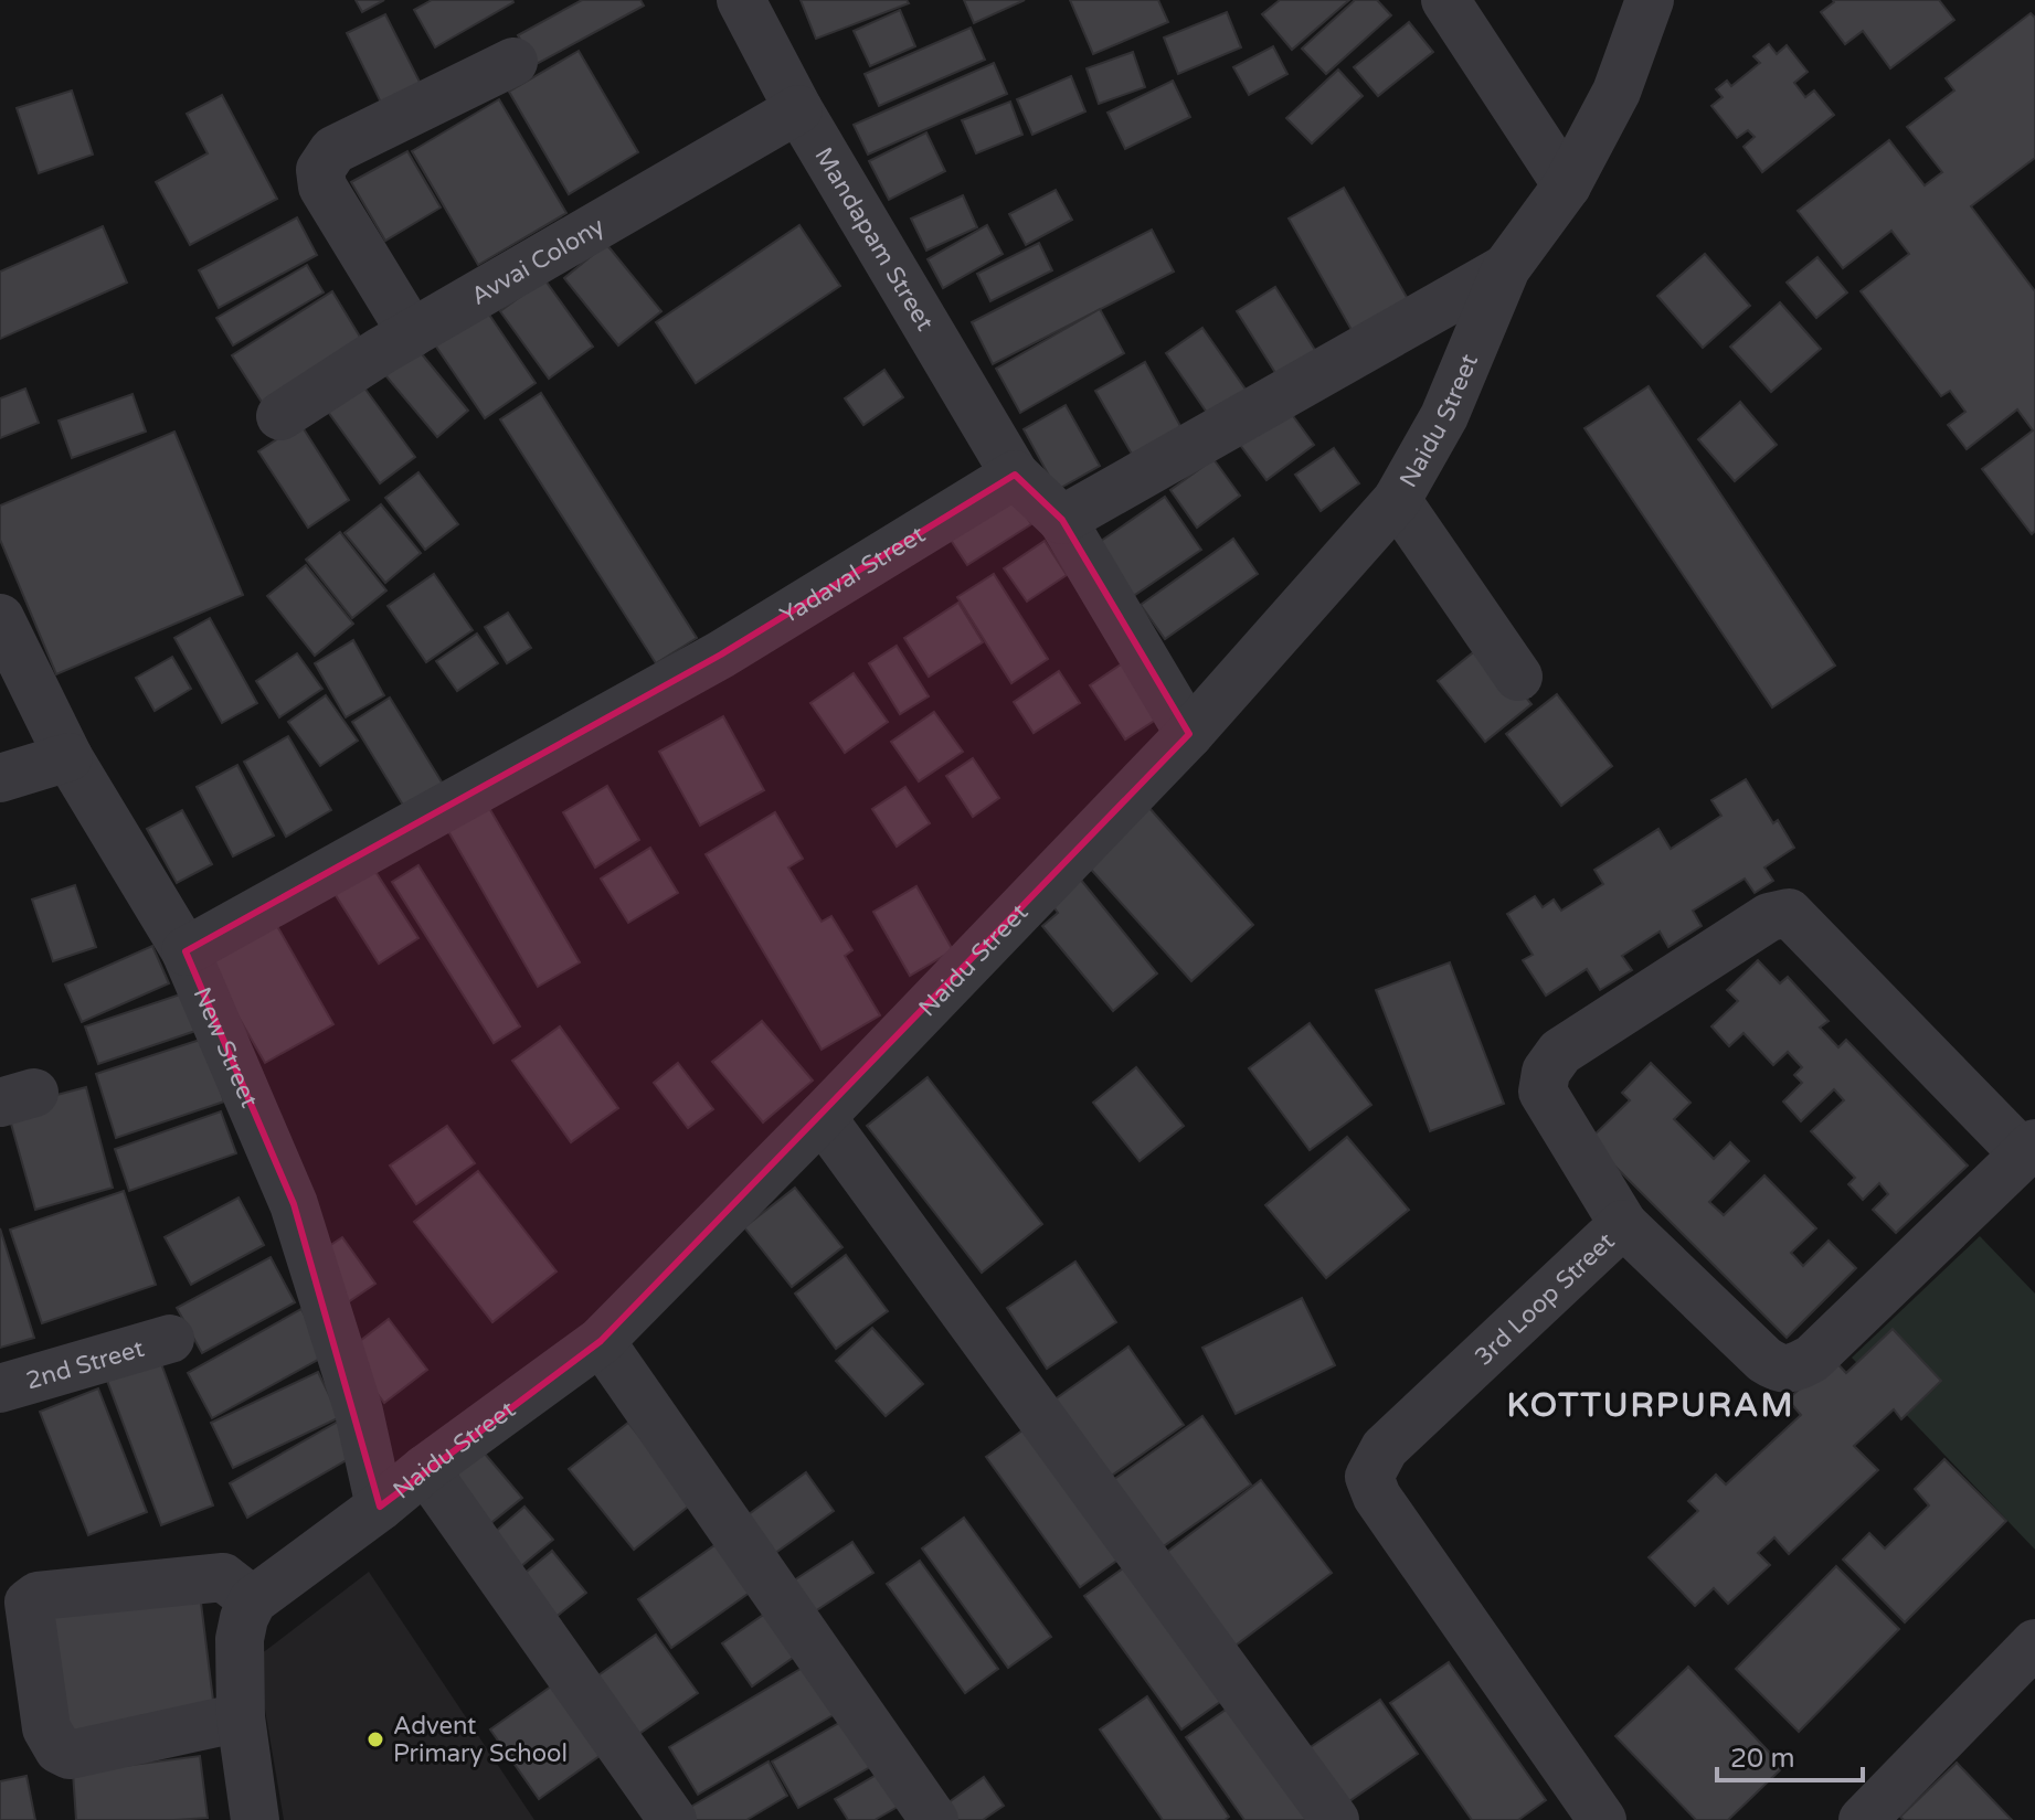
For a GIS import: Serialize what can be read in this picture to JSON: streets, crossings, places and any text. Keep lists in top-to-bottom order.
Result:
{
  "streets": {
    "street": [
      "Mandapam Street",
      "Avvai Colony",
      "Naidu Street",
      "Yadaval Street",
      "New Street",
      "3rd Loop Street",
      "2nd Street"
    ]
  },
  "crossings": [
    ["Mandapam Street", "Avvai Colony"],
    ["Mandapam Street", "Yadaval Street"],
    ["Naidu Street", "New Street"],
    ["Yadaval Street", "New Street"]
  ],
  "districts": ["KOTTURPURAM"],
  "places": ["Advent Primary School"],
  "scale_bar": "20 m"
}
